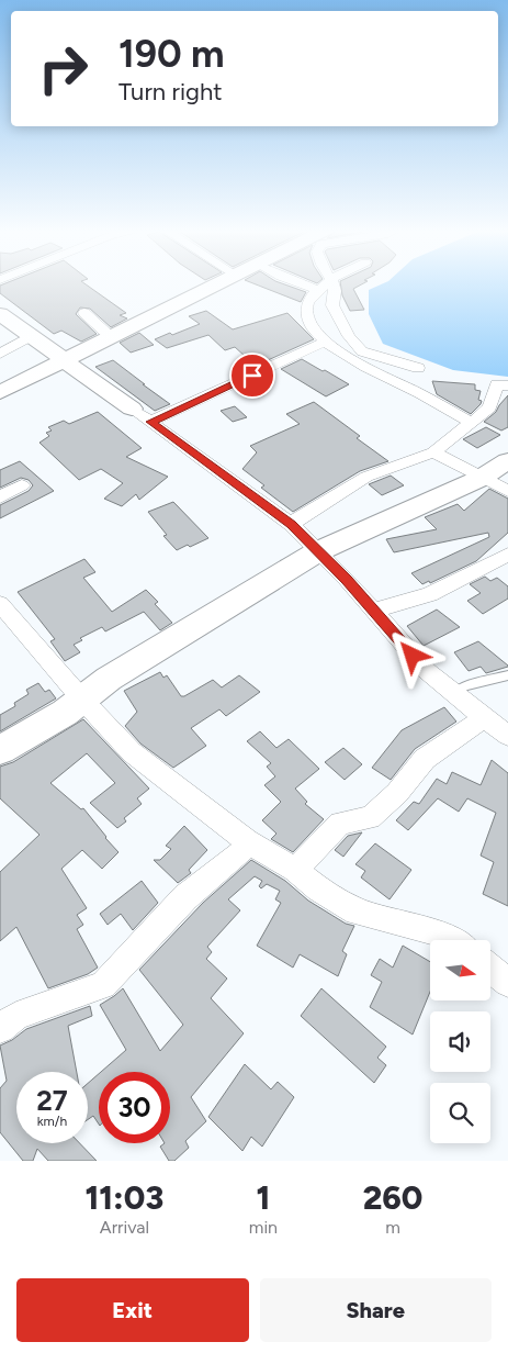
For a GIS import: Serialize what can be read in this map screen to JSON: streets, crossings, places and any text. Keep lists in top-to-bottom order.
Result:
{
  "north": "right",
  "page": {
    "turn": ["190 m", "Turn right"],
    "speed": "27 km/h",
    "limit": "30",
    "eta": [
      "11:03",
      "Arrival",
      "1",
      "min",
      "260",
      "m"
    ],
    "buttons": ["Exit", "Share"]
  }
}
